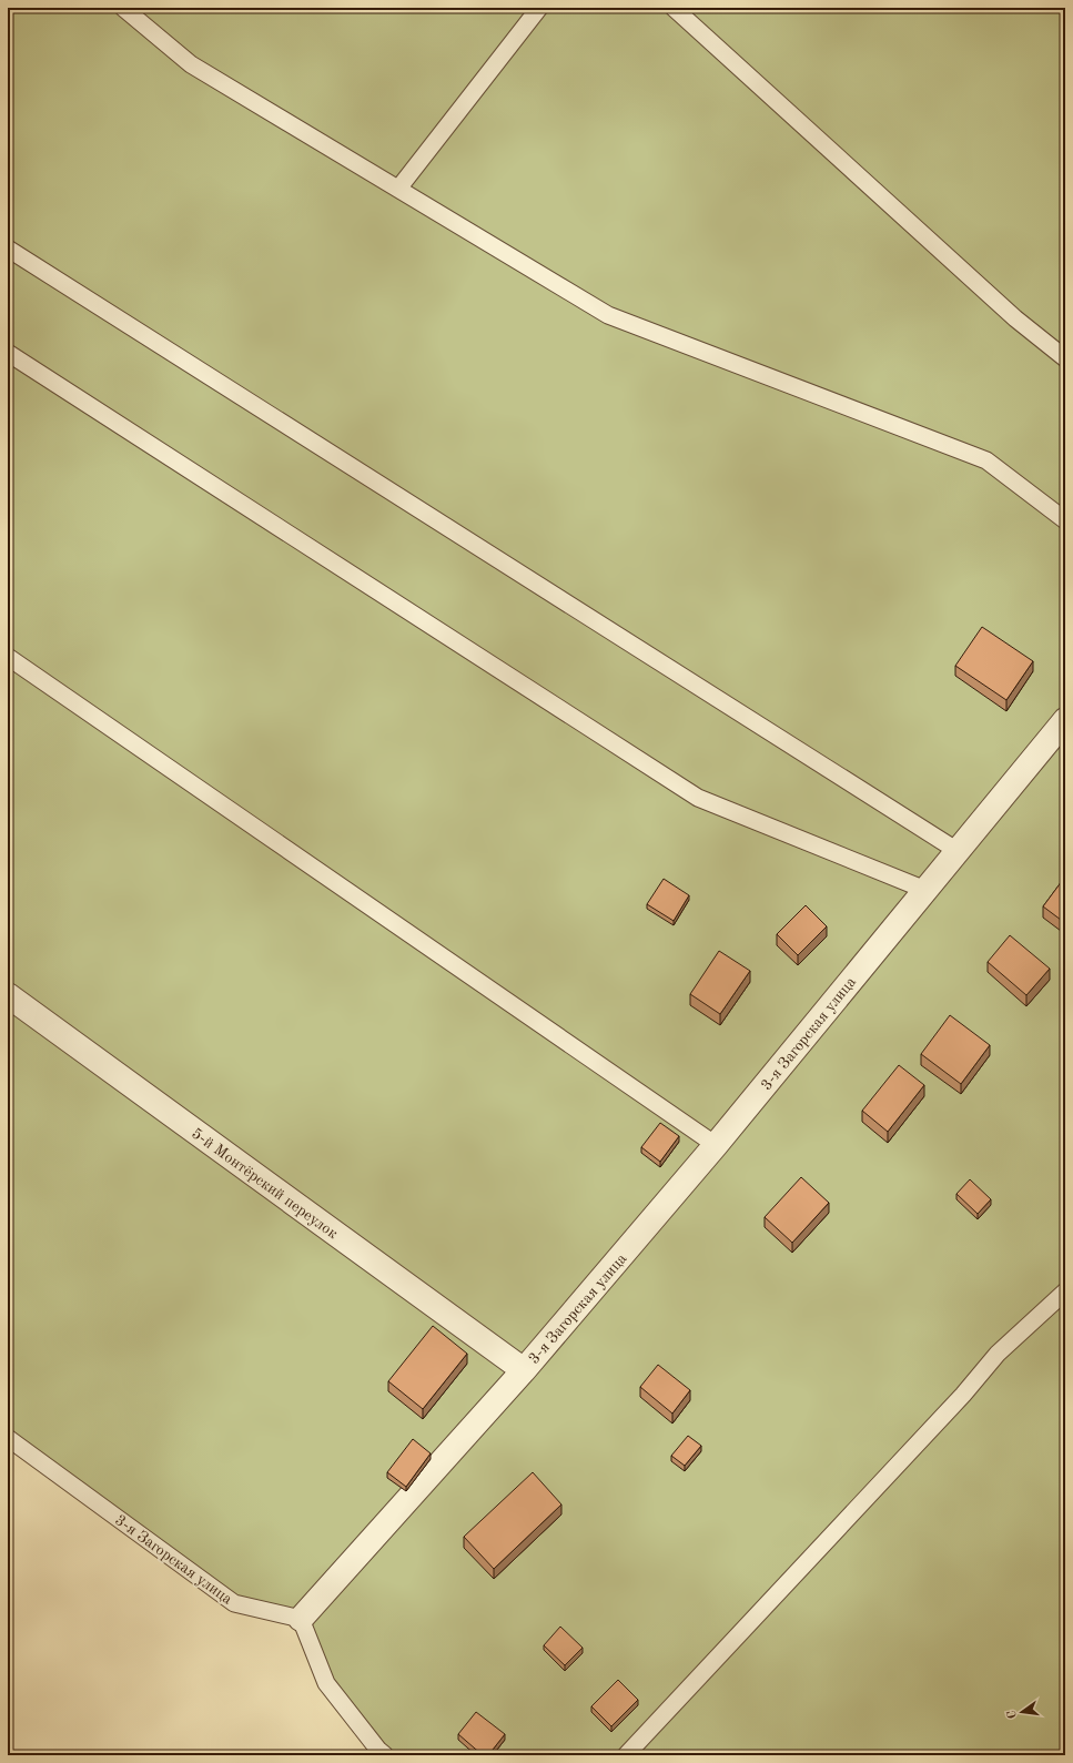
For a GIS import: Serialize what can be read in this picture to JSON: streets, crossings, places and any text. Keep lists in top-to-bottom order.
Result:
{
  "streets": {
    "street": ["3-я Загорская улица", "5-й Монтёрский переулок"]
  },
  "crossings": [
    ["3-я Загорская улица", "5-й Монтёрский переулок"]
  ],
  "north": "left"
}
